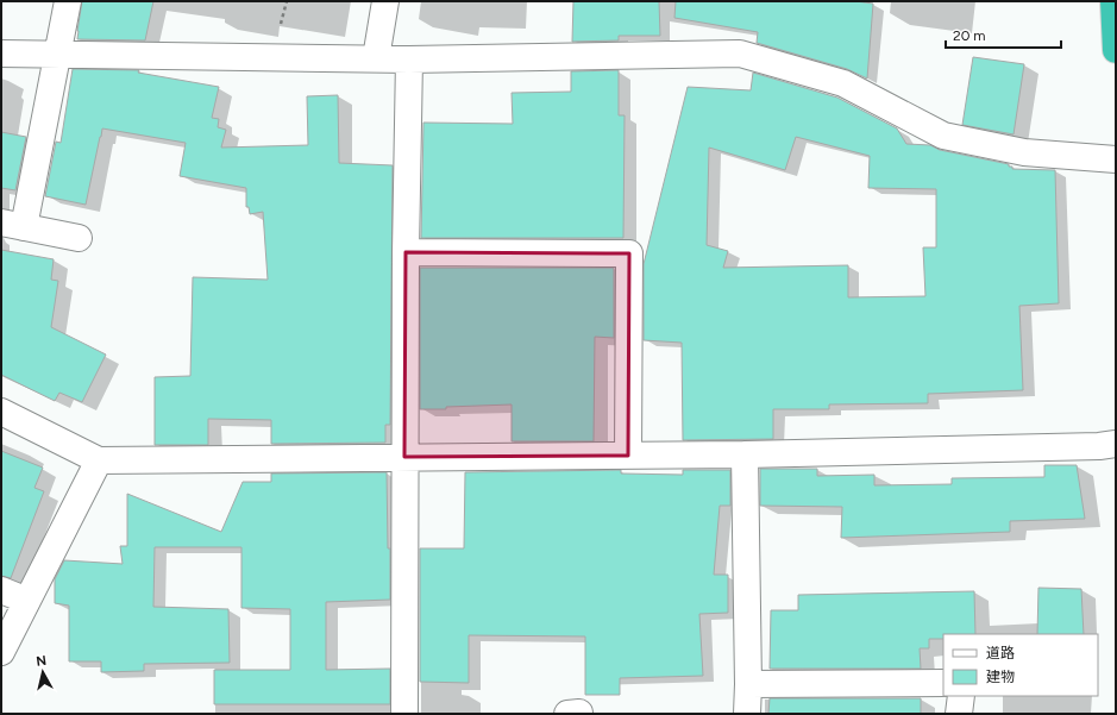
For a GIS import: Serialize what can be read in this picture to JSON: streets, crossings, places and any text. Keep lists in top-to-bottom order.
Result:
{
  "legend": ["道路", "建物"],
  "scale_bar": "20 m",
  "north": "top"
}
